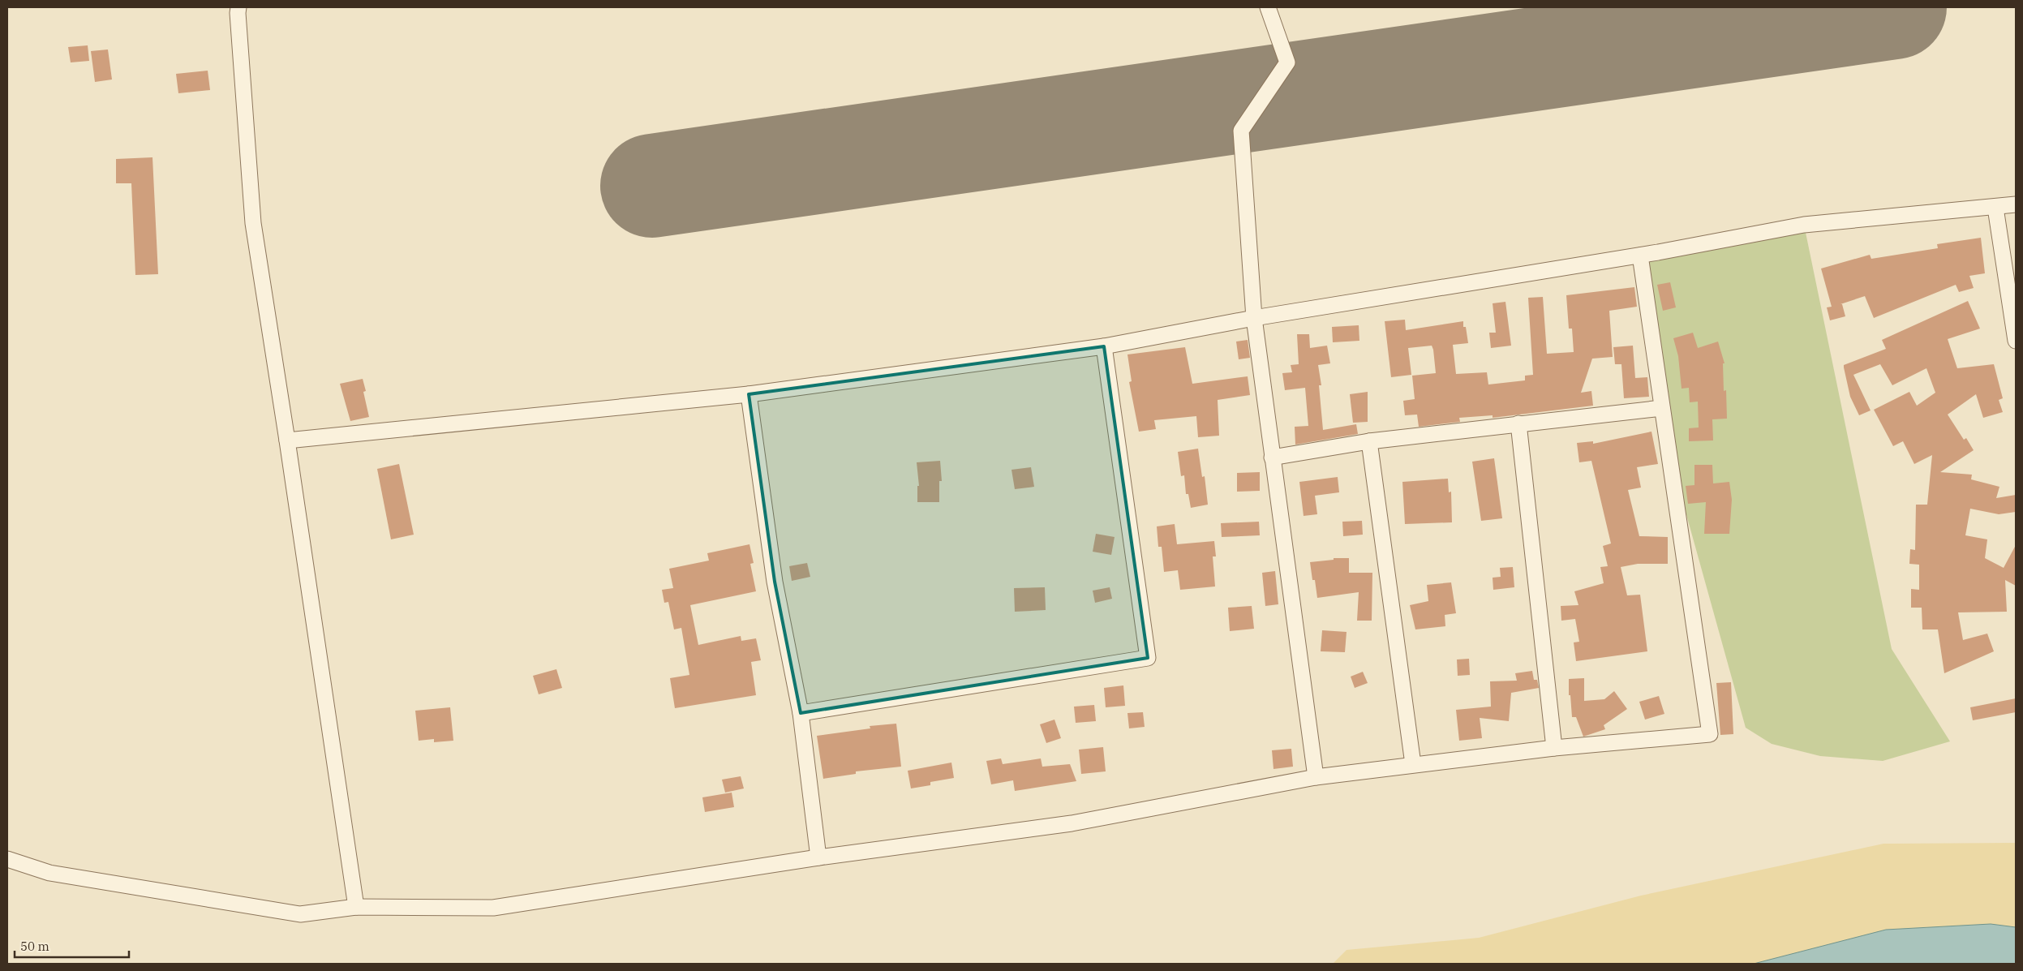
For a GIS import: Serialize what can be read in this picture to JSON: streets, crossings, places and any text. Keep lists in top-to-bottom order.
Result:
{
  "scale_bar": "50 m"
}
